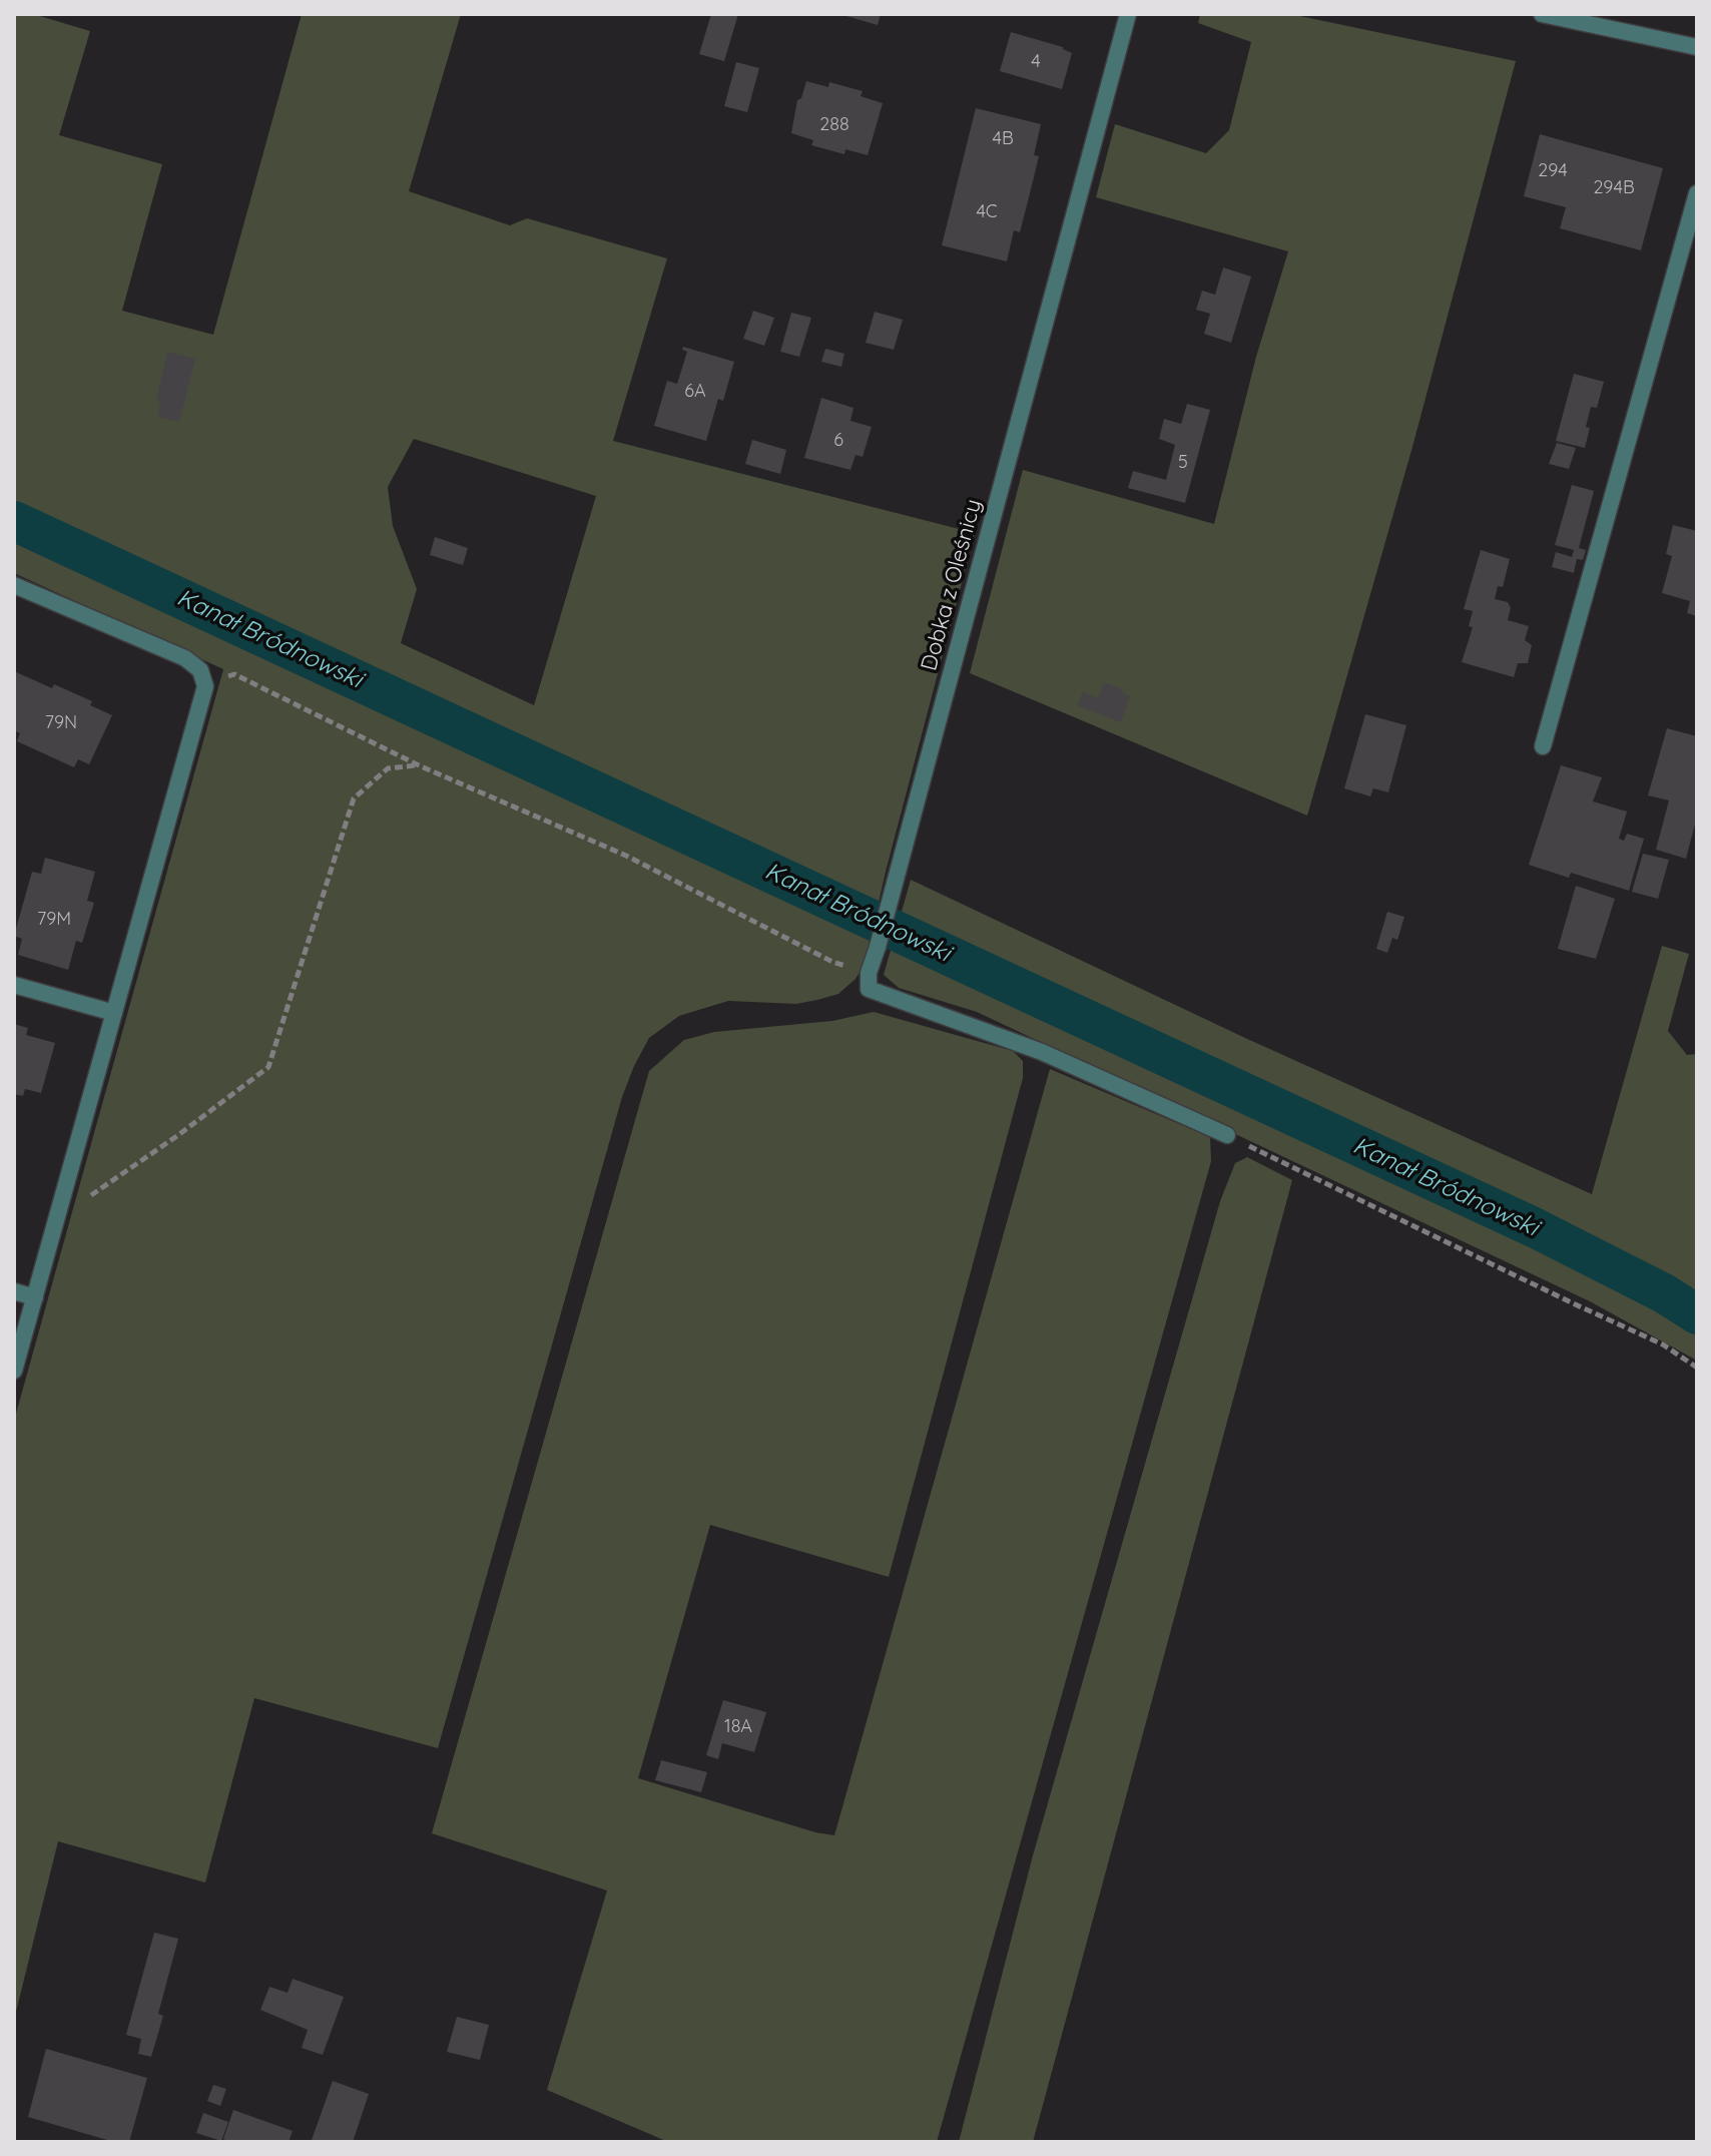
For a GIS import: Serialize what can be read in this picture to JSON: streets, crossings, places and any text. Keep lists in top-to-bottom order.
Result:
{
  "streets": {
    "street": ["Dobka z Oleśnicy"]
  },
  "water": ["Kanał Bródnowski"],
  "house_numbers": [
    "4",
    "288",
    "4B",
    "294",
    "294B",
    "4C",
    "6A",
    "6",
    "5",
    "79N",
    "79M",
    "18A"
  ]
}
